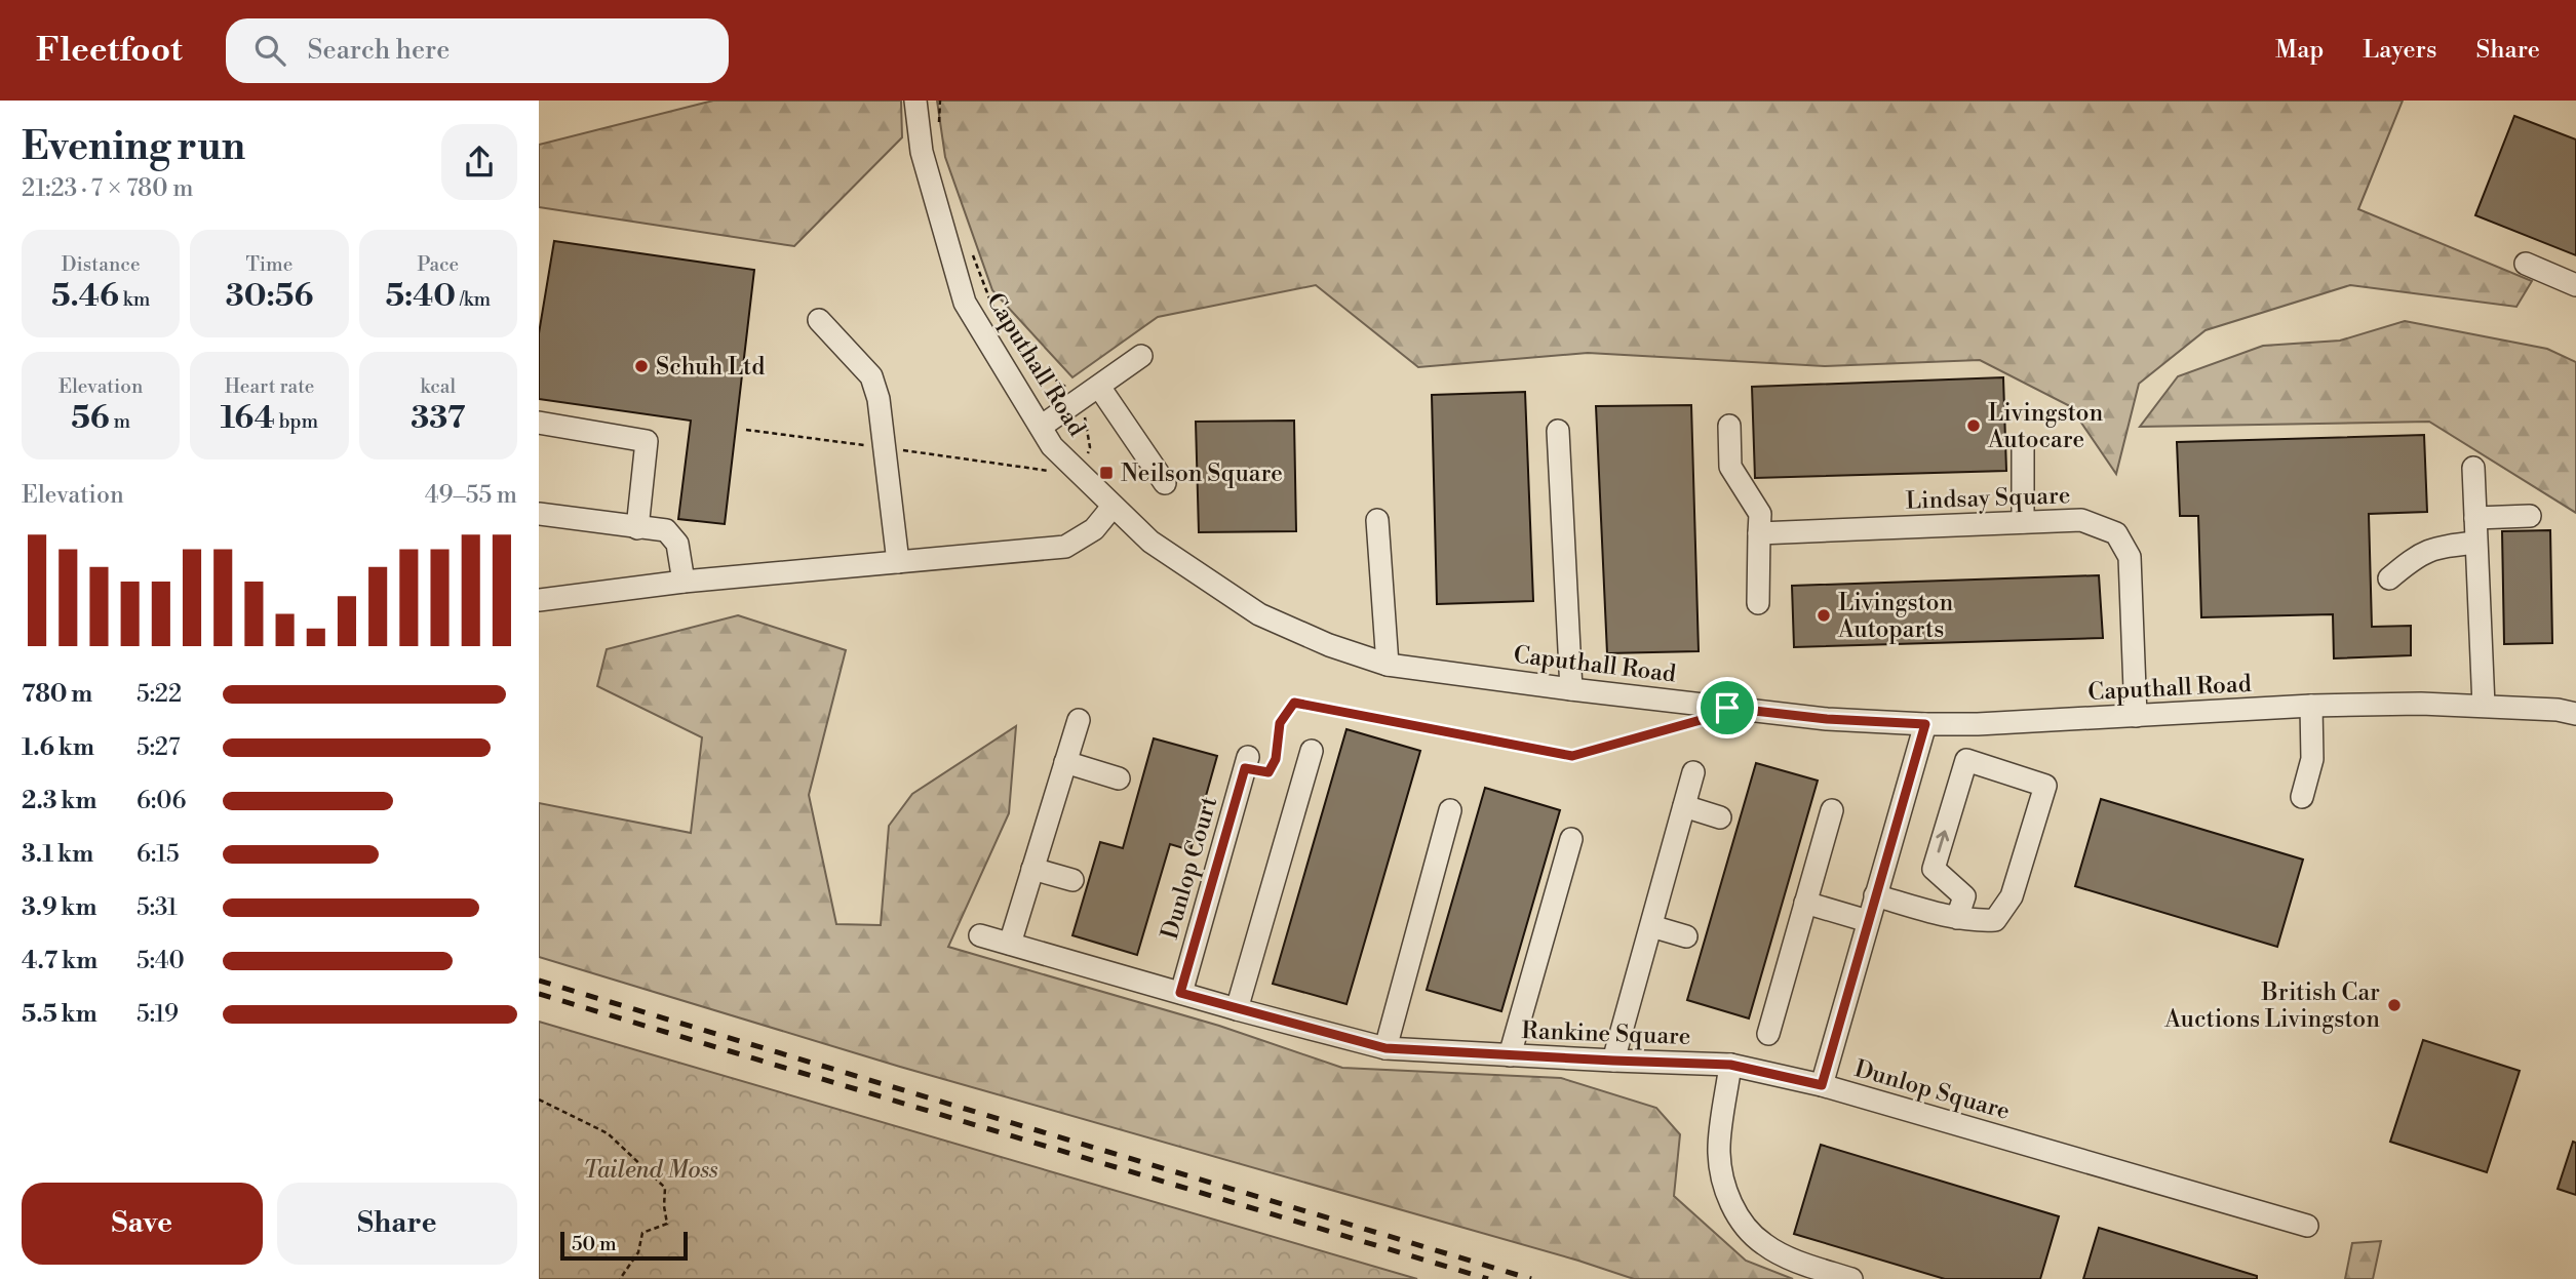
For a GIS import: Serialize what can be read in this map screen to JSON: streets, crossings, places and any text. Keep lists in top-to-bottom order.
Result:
{
  "streets": {
    "street": [
      "Caputhall Road",
      "Lindsay Square",
      "Dunlop Court",
      "Rankine Square",
      "Dunlop Square"
    ]
  },
  "crossings": [
    ["Caputhall Road", "Lindsay Square"],
    ["Caputhall Road", "Dunlop Square"],
    ["Dunlop Court", "Rankine Square"],
    ["Rankine Square", "Dunlop Square"]
  ],
  "parks": ["Tailend Moss"],
  "places": {
    "other": [
      "Schuh Ltd",
      "Livingston Autocare",
      "Livingston Autoparts",
      "British Car Auctions Livingston"
    ],
    "transit": ["Neilson Square"]
  },
  "scale_bar": "50 m",
  "page": {
    "header": "Fleetfoot",
    "search": "Search here",
    "nav": ["Map", "Layers", "Share"],
    "heading": ["Evening run", "21:23 · 7 × 780 m"],
    "stats": [
      ["Distance", "5.46 km"],
      ["Time", "30:56"],
      ["Pace", "5:40 /km"],
      ["Elevation", "56 m"],
      ["Heart rate", "164 bpm"],
      ["kcal", "337"]
    ],
    "chart": ["Elevation", "49–55 m"],
    "list": [
      {
        "name": "780 m",
        "note": "5:22"
      },
      {
        "name": "1.6 km",
        "note": "5:27"
      },
      {
        "name": "2.3 km",
        "note": "6:06"
      },
      {
        "name": "3.1 km",
        "note": "6:15"
      },
      {
        "name": "3.9 km",
        "note": "5:31"
      },
      {
        "name": "4.7 km",
        "note": "5:40"
      },
      {
        "name": "5.5 km",
        "note": "5:19"
      }
    ],
    "buttons": ["Save", "Share"],
    "scale": "50 m"
  }
}
